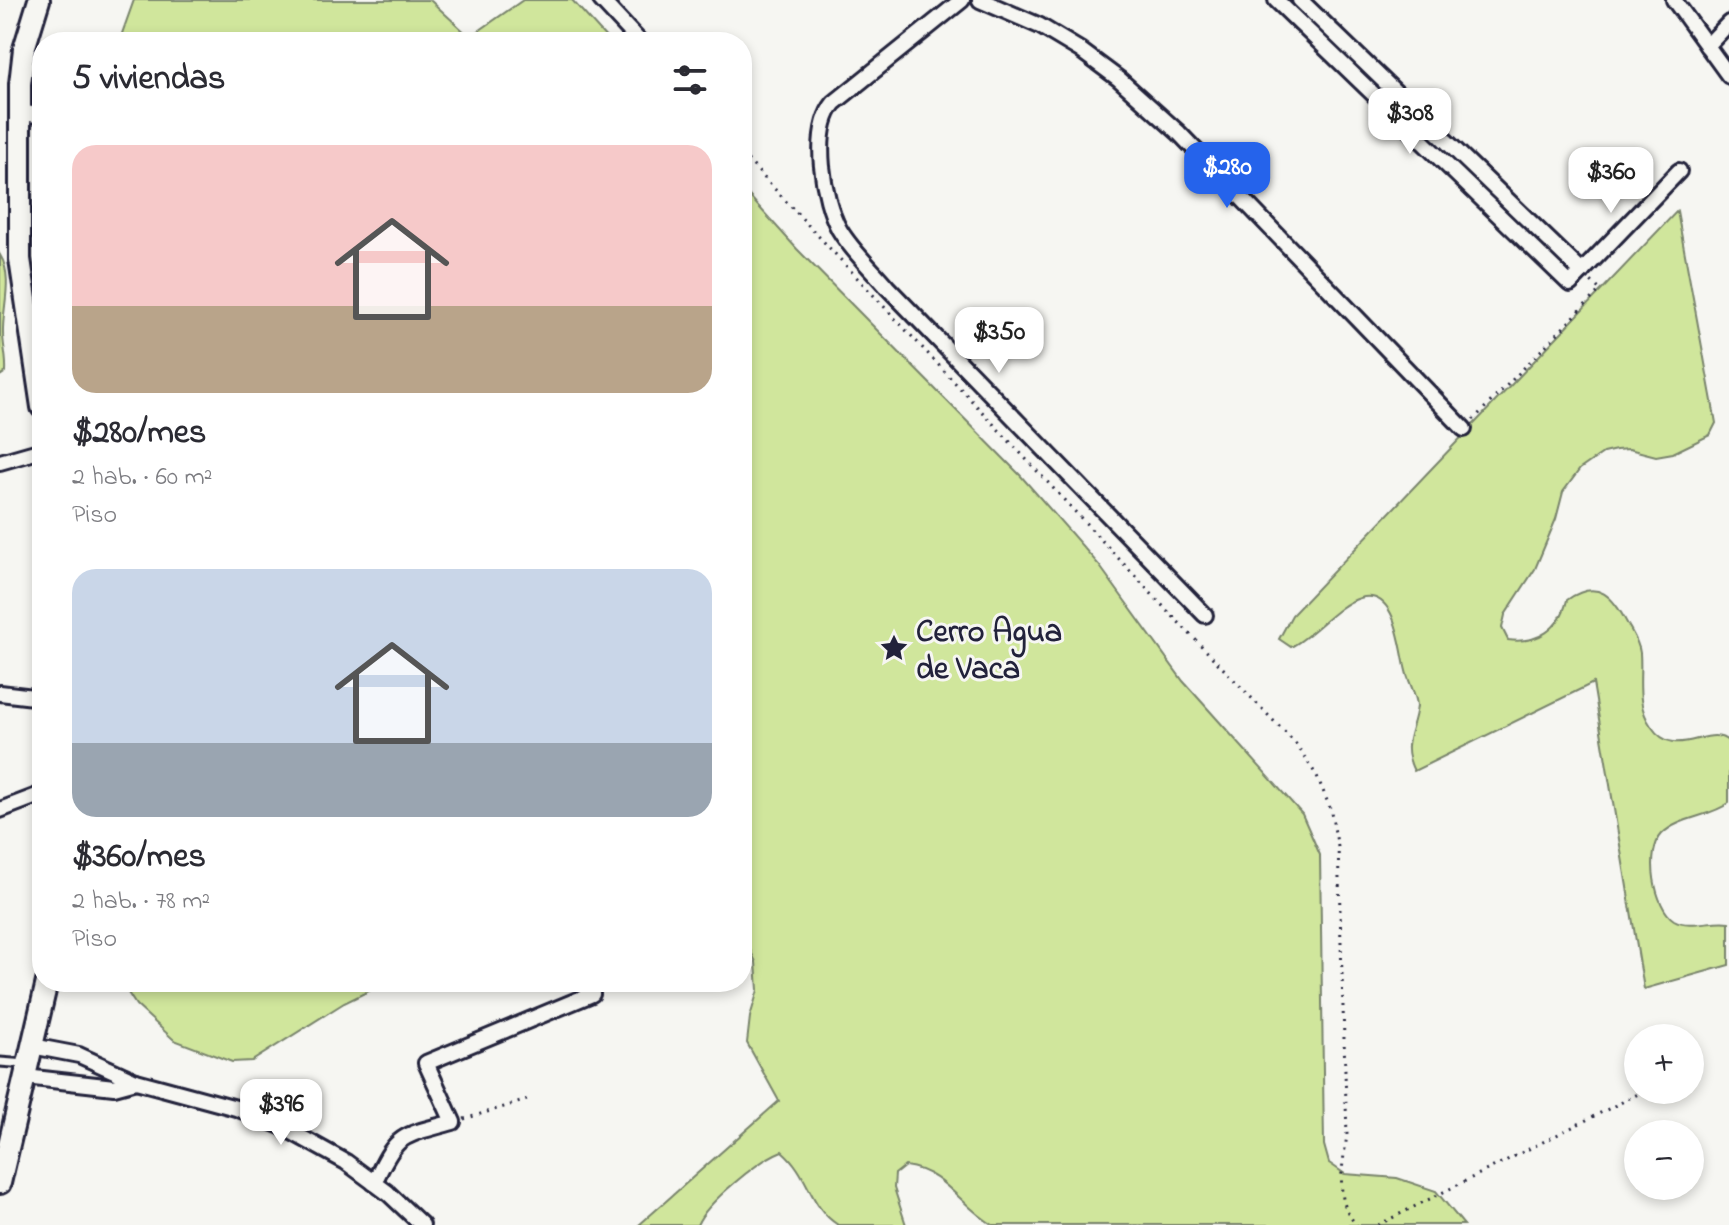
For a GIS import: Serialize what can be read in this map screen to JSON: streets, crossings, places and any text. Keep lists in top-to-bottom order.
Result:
{
  "places": {
    "place": ["Cerro Agua de Vaca"]
  },
  "page": {
    "heading": "5 viviendas",
    "price": [
      "$308",
      "$280",
      "$360",
      "$350",
      "$396"
    ],
    "list": [
      {
        "name": "$280/mes",
        "note": "2 hab. · 60 m² · Piso"
      },
      {
        "name": "$360/mes",
        "note": "2 hab. · 78 m² · Piso"
      }
    ],
    "map_buttons": ["+", "−"]
  }
}
